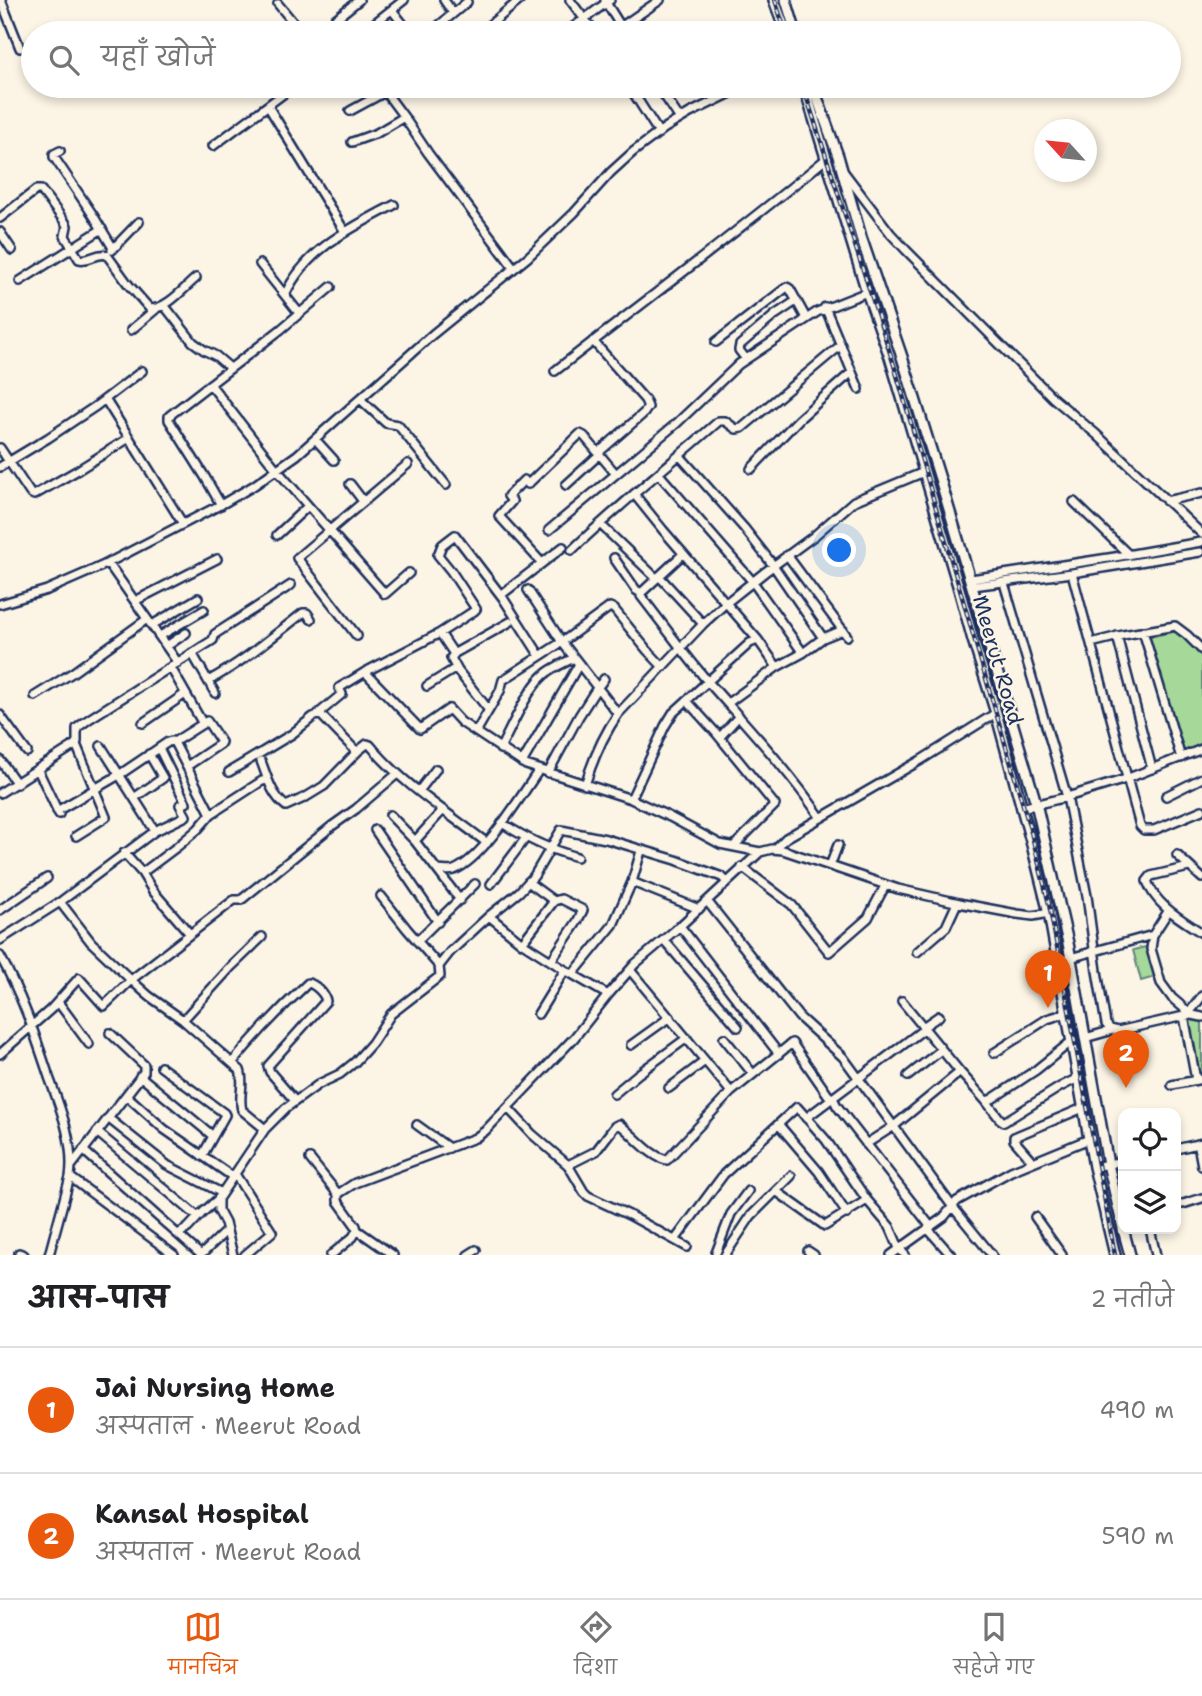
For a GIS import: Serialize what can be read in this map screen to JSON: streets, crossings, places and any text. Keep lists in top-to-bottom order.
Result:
{
  "streets": {
    "main road": ["Meerut Road"]
  },
  "north": "top left",
  "page": {
    "search": "यहाँ खोजें",
    "pins": ["1", "2"],
    "heading": ["आस-पास", "2 नतीजे"],
    "list": [
      {
        "mark": "1",
        "name": "Jai Nursing Home",
        "note": "अस्पताल · Meerut Road",
        "value": "490 m"
      },
      {
        "mark": "2",
        "name": "Kansal Hospital",
        "note": "अस्पताल · Meerut Road",
        "value": "590 m"
      }
    ],
    "nav": ["मानचित्र", "दिशा", "सहेजे गए"]
  }
}
